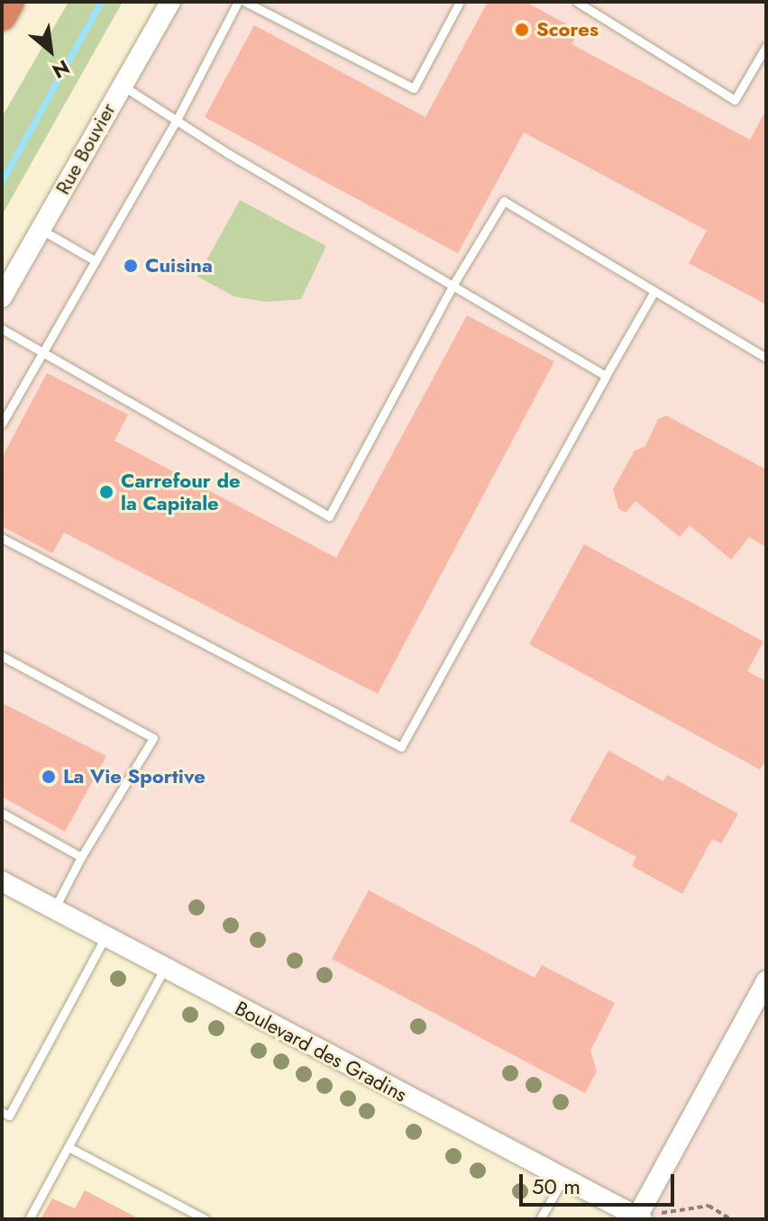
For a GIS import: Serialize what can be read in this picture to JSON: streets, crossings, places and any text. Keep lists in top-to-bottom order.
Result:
{
  "streets": {
    "street": ["Rue Bouvier", "Boulevard des Gradins"]
  },
  "places": [
    "Scores",
    "Cuisina",
    "Carrefour de la Capitale",
    "La Vie Sportive"
  ],
  "scale_bar": "50 m",
  "north": "bottom right"
}
